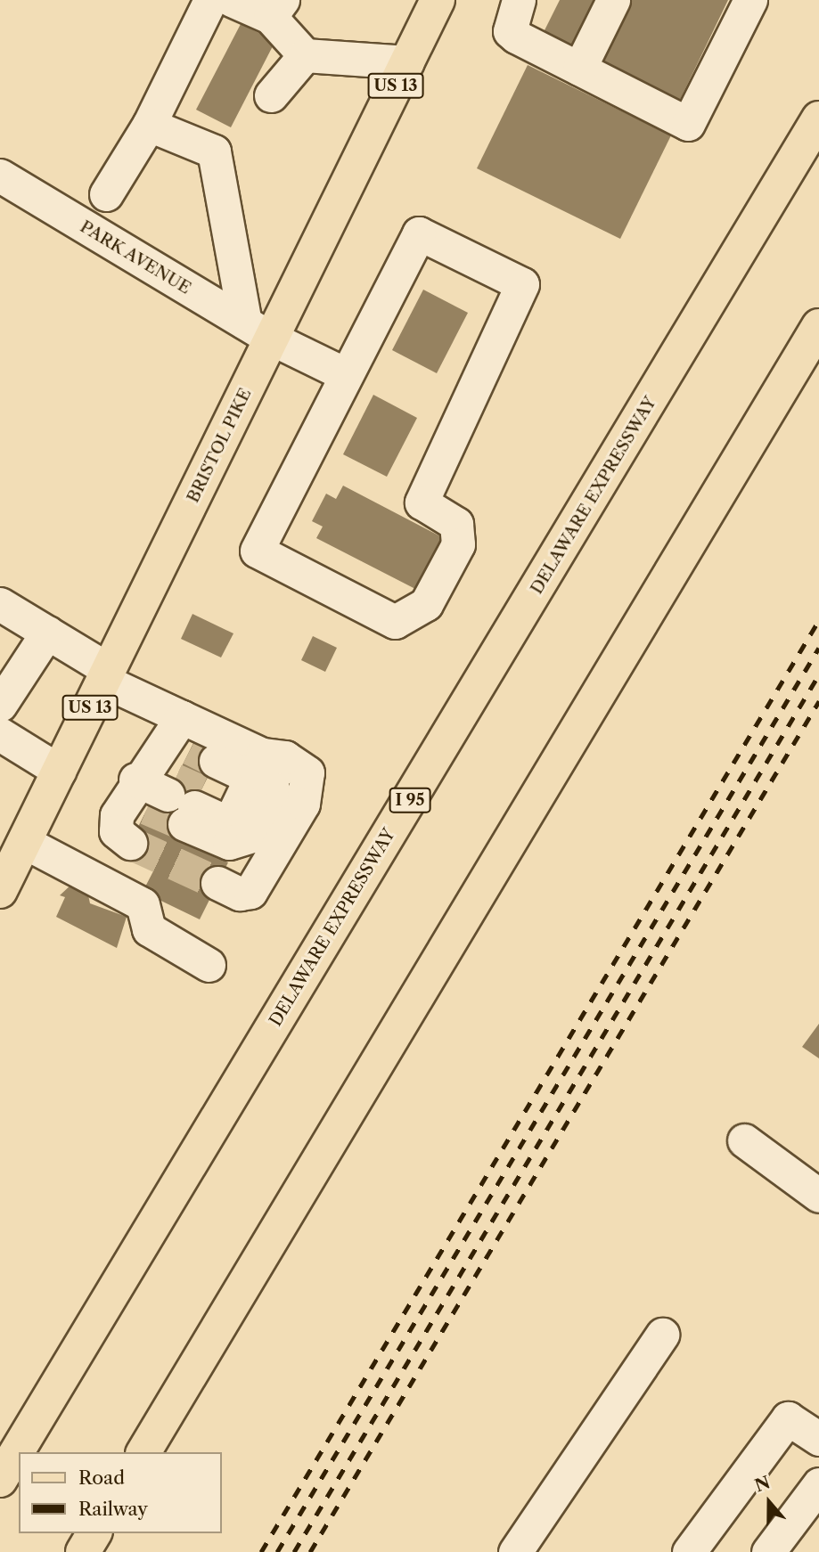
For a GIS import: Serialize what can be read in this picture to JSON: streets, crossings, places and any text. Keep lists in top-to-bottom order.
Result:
{
  "streets": {
    "main road": [
      "US 13",
      "BRISTOL PIKE",
      "DELAWARE EXPRESSWAY",
      "I 95"
    ],
    "street": ["PARK AVENUE"]
  },
  "crossings": [
    ["PARK AVENUE", "BRISTOL PIKE"]
  ],
  "legend": ["Road", "Railway"],
  "north": "top"
}
